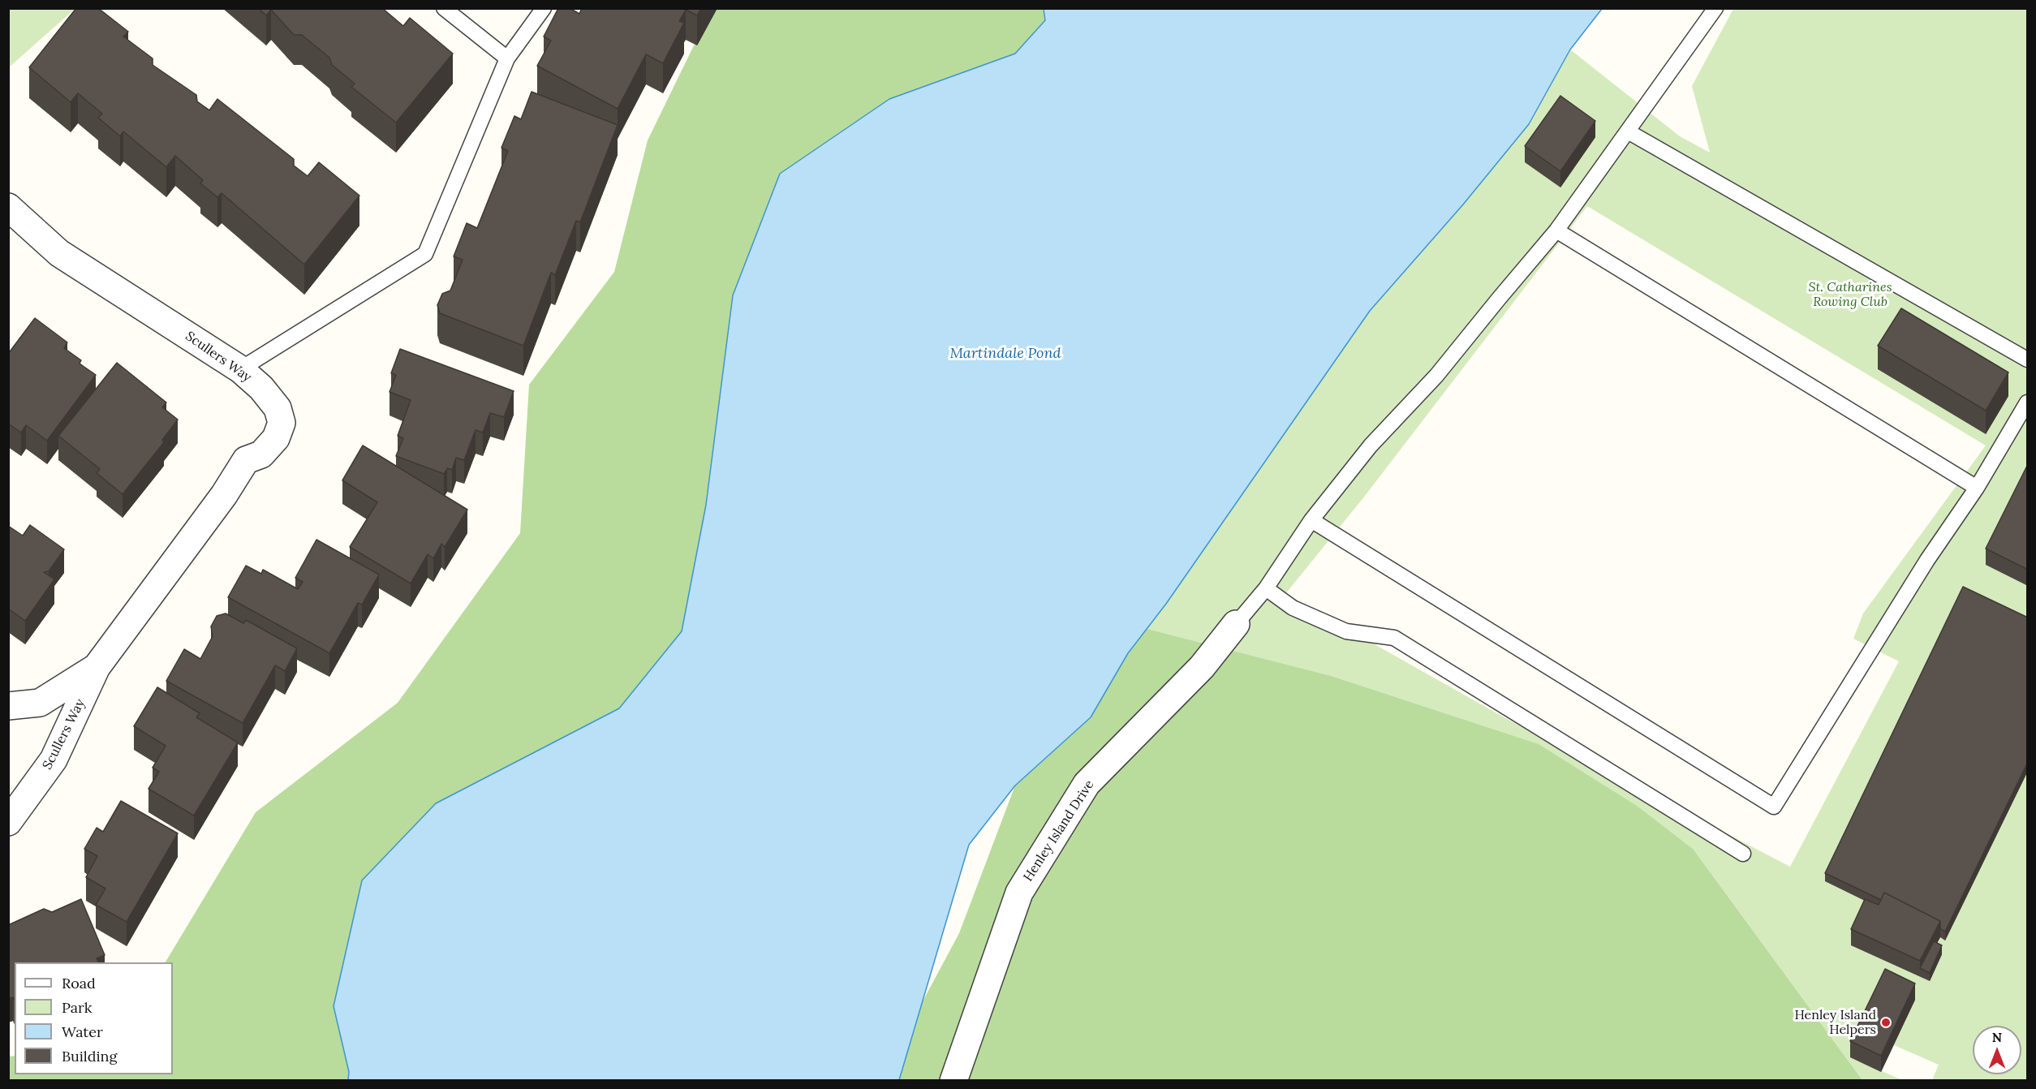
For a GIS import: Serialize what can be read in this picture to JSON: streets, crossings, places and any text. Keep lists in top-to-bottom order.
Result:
{
  "streets": {
    "street": ["Scullers Way", "Henley Island Drive"]
  },
  "water": ["Martindale Pond"],
  "parks": ["St. Catharines Rowing Club"],
  "places": ["Henley Island Helpers"],
  "legend": [
    "Road",
    "Park",
    "Water",
    "Building"
  ],
  "north": "top"
}
